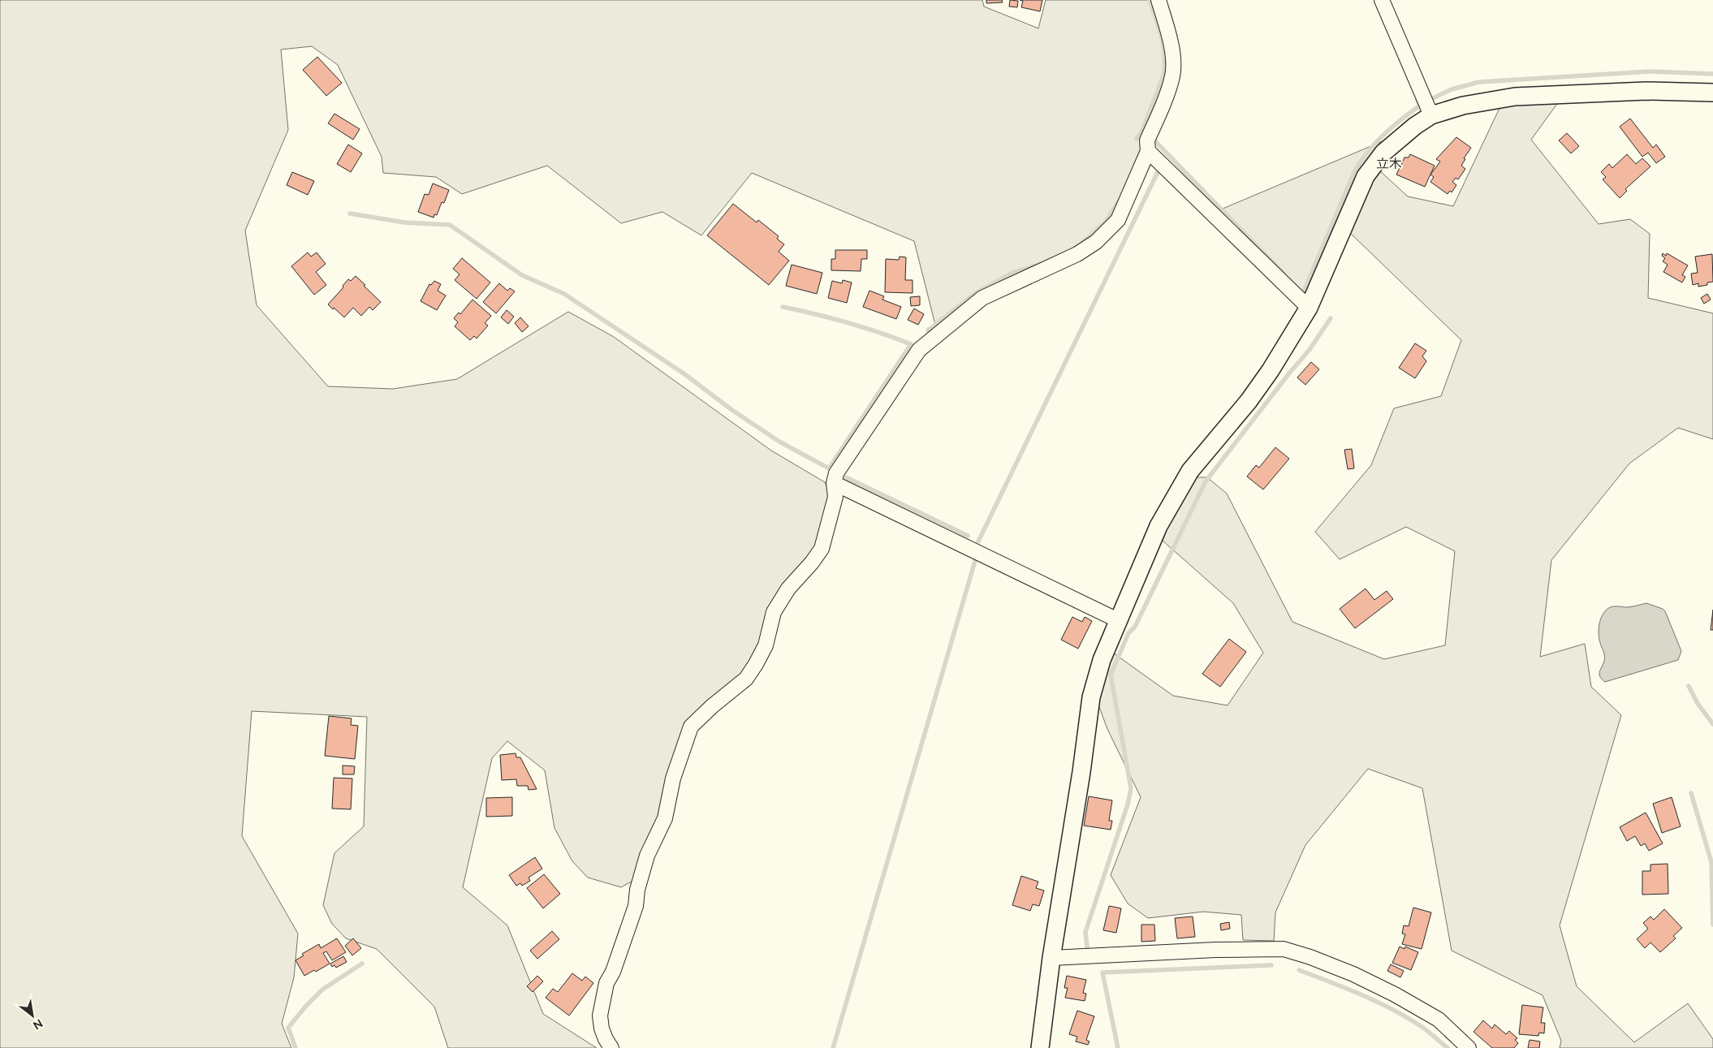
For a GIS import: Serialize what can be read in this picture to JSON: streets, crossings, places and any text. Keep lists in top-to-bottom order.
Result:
{
  "districts": ["立木"],
  "north": "bottom right"
}
